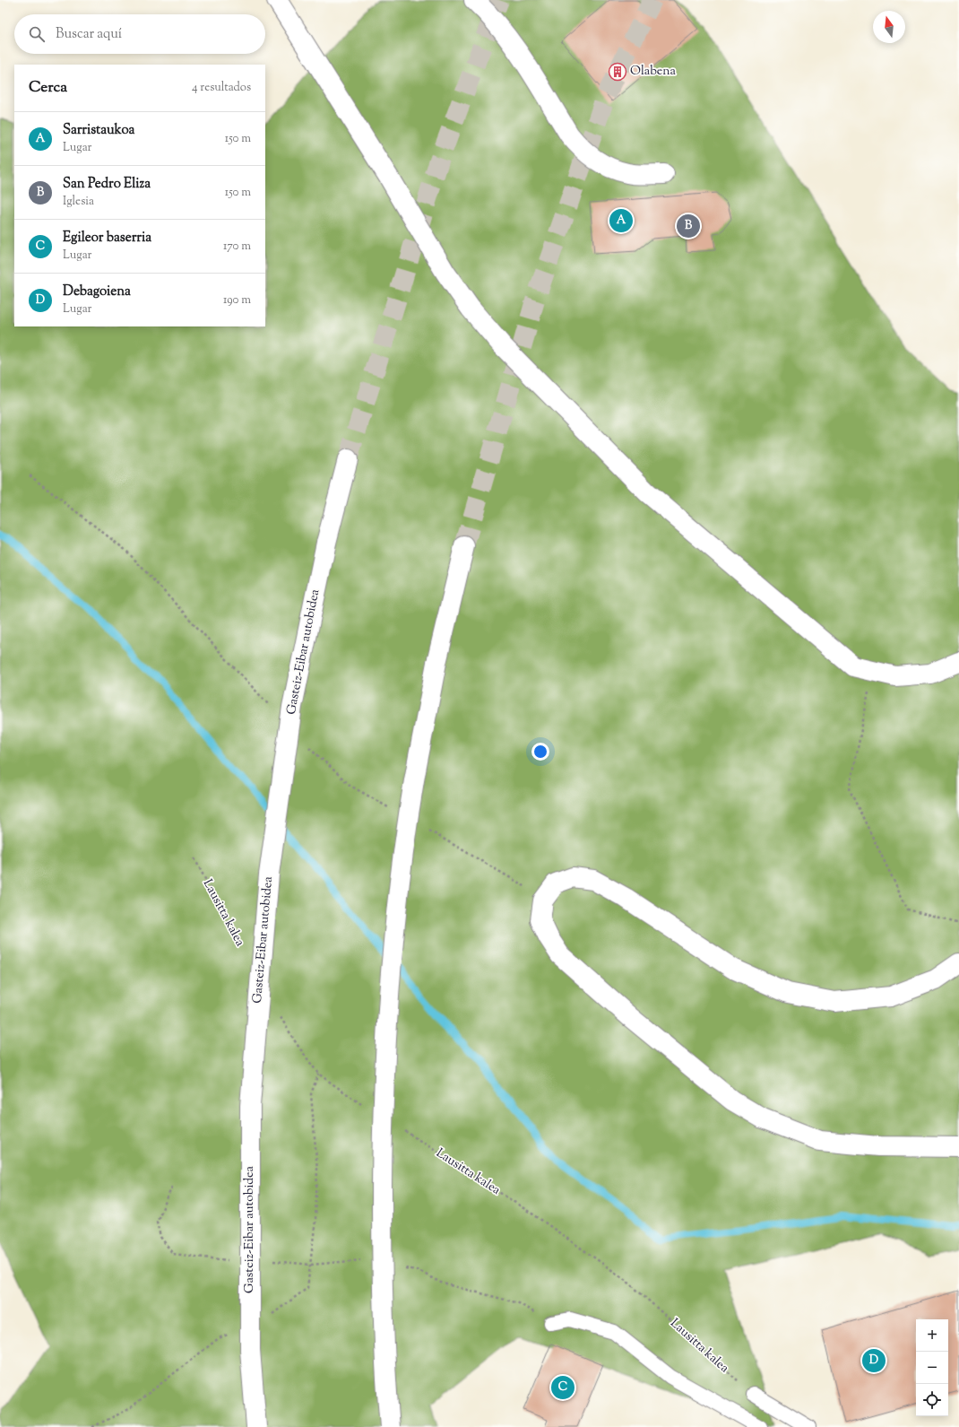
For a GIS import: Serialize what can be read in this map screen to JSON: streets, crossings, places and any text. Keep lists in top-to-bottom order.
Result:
{
  "streets": {
    "main road": ["Gasteiz-Eibar autobidea"],
    "path": ["Lausitta kalea"]
  },
  "places": {
    "building": ["Olabena"]
  },
  "north": "top",
  "page": {
    "search": "Buscar aquí",
    "heading": ["Cerca", "4 resultados"],
    "list": [
      {
        "mark": "A",
        "name": "Sarristaukoa",
        "note": "Lugar",
        "value": "150 m"
      },
      {
        "mark": "B",
        "name": "San Pedro Eliza",
        "note": "Iglesia",
        "value": "150 m"
      },
      {
        "mark": "C",
        "name": "Egileor baserria",
        "note": "Lugar",
        "value": "170 m"
      },
      {
        "mark": "D",
        "name": "Debagoiena",
        "note": "Lugar",
        "value": "190 m"
      }
    ],
    "pins": [
      "A",
      "B",
      "D",
      "C"
    ],
    "map_buttons": ["+", "−"]
  }
}
